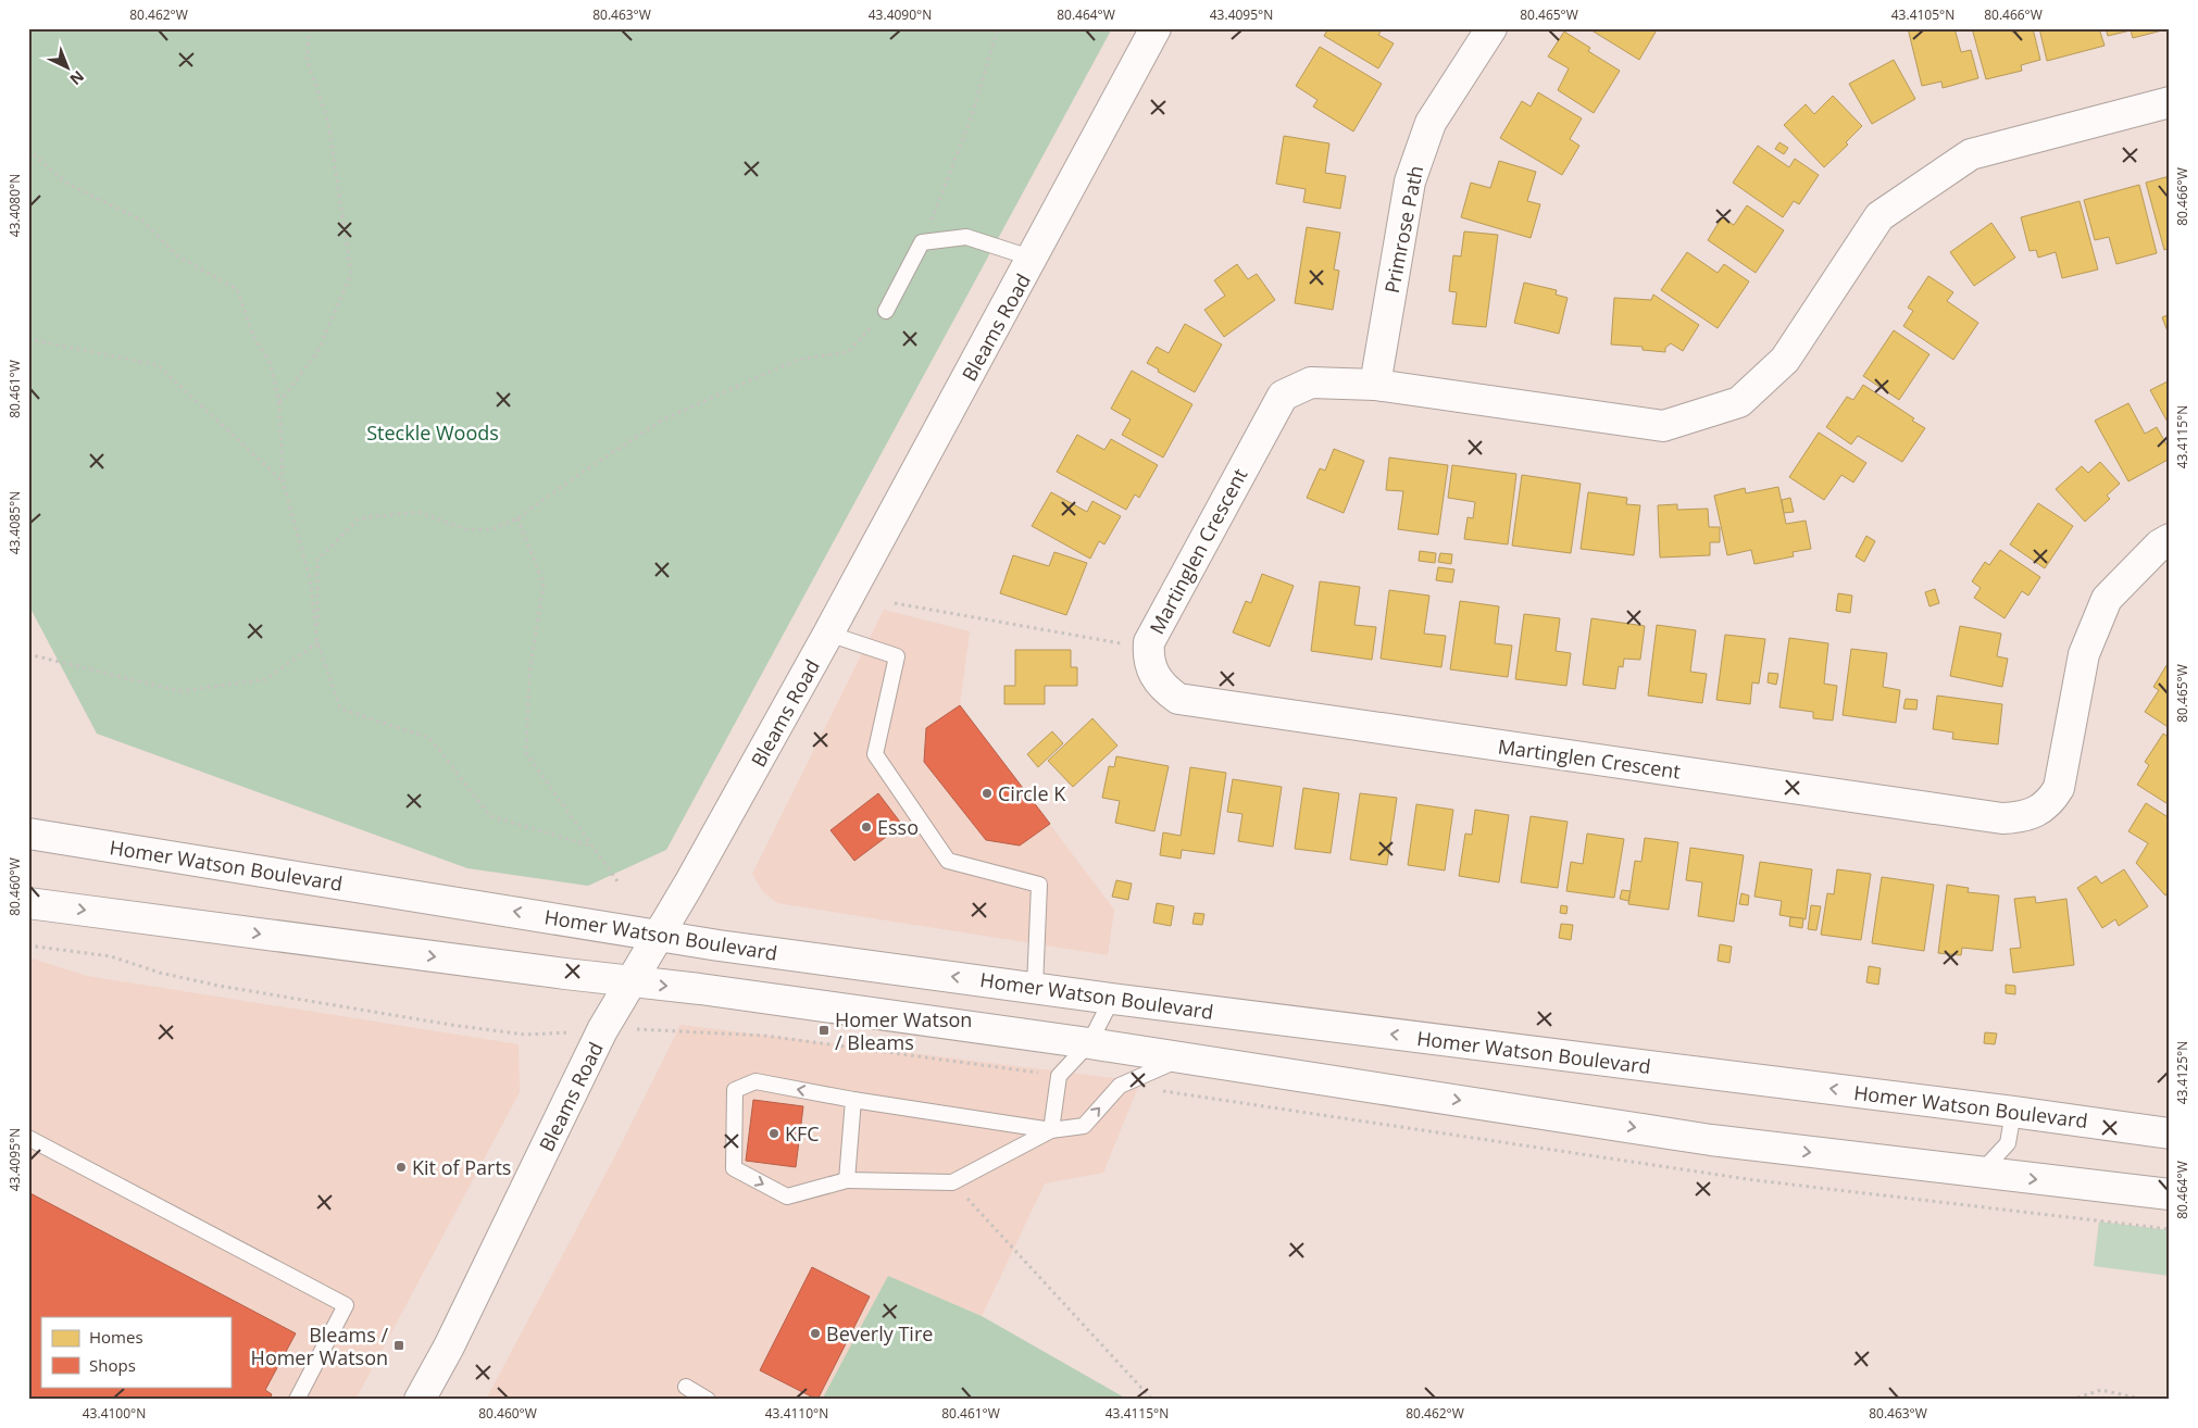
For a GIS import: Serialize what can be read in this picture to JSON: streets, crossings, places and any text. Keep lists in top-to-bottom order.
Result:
{
  "streets": {
    "main road": [
      "Primrose Path",
      "Bleams Road",
      "Martinglen Crescent",
      "Homer Watson Boulevard"
    ]
  },
  "crossings": [
    ["Primrose Path", "Martinglen Crescent"],
    ["Bleams Road", "Homer Watson Boulevard"]
  ],
  "parks": ["Steckle Woods"],
  "places": {
    "other": [
      "Circle K",
      "Esso",
      "KFC",
      "Kit of Parts",
      "Beverly Tire"
    ],
    "transit": ["Homer Watson / Bleams", "Bleams / Homer Watson"]
  },
  "legend": ["Homes", "Shops"],
  "north": "bottom right",
  "coordinates": [
    "80.462°W",
    "80.463°W",
    "43.4090°N",
    "80.464°W",
    "43.4095°N",
    "80.465°W",
    "43.4105°N",
    "80.466°W",
    "43.4080°N",
    "80.461°W",
    "43.4115°N",
    "43.4085°N",
    "80.460°W",
    "43.4125°N",
    "43.4100°N",
    "43.4110°N"
  ]
}
